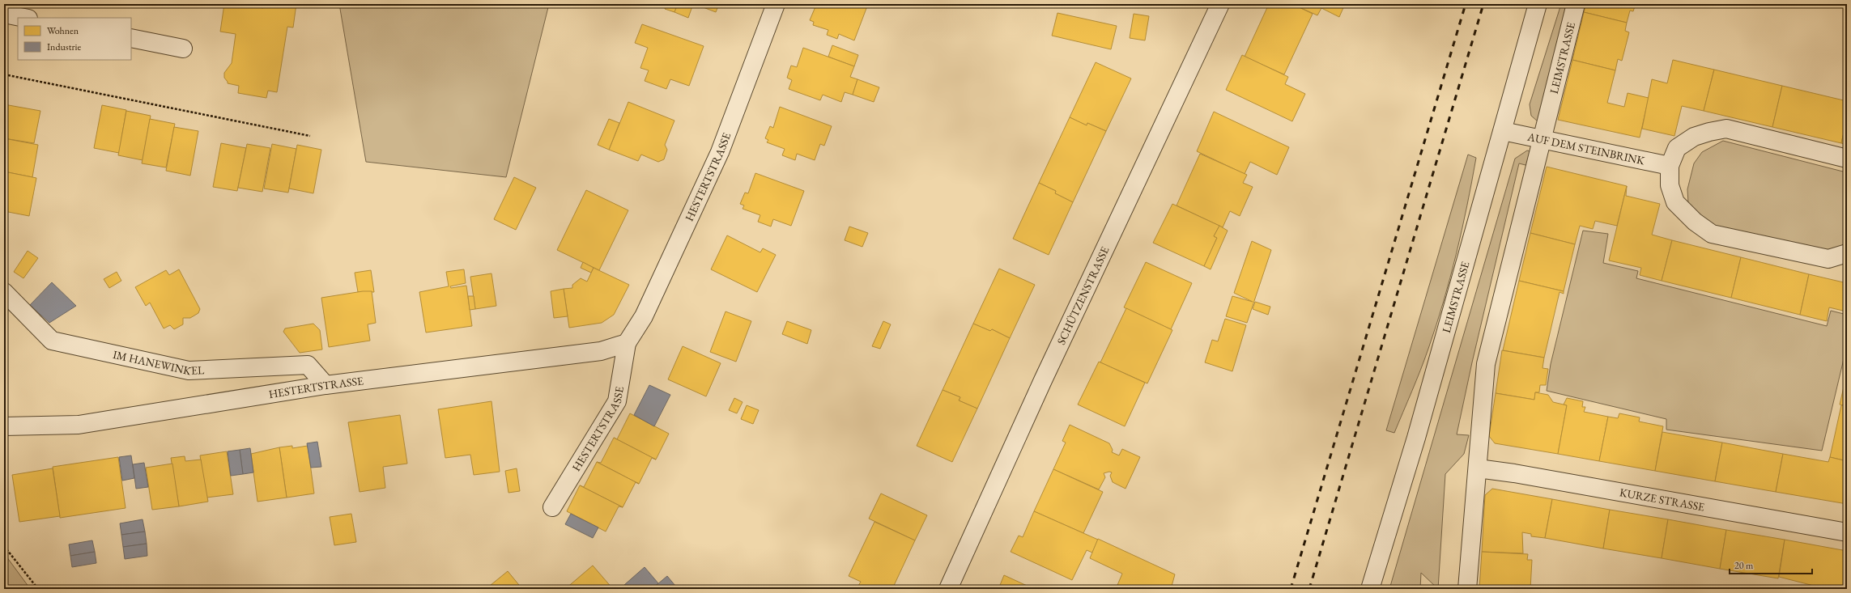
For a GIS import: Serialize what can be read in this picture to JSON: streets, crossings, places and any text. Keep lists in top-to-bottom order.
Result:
{
  "streets": {
    "street": [
      "LEIMSTRASSE",
      "AUF DEM STEINBRINK",
      "HESTERTSTRASSE",
      "SCHÜTZENSTRASSE",
      "IM HANEWINKEL",
      "KURZE STRASSE"
    ]
  },
  "crossings": [
    ["LEIMSTRASSE", "AUF DEM STEINBRINK"],
    ["LEIMSTRASSE", "KURZE STRASSE"],
    ["HESTERTSTRASSE", "IM HANEWINKEL"]
  ],
  "legend": ["Wohnen", "Industrie"],
  "scale_bar": "20 m"
}
